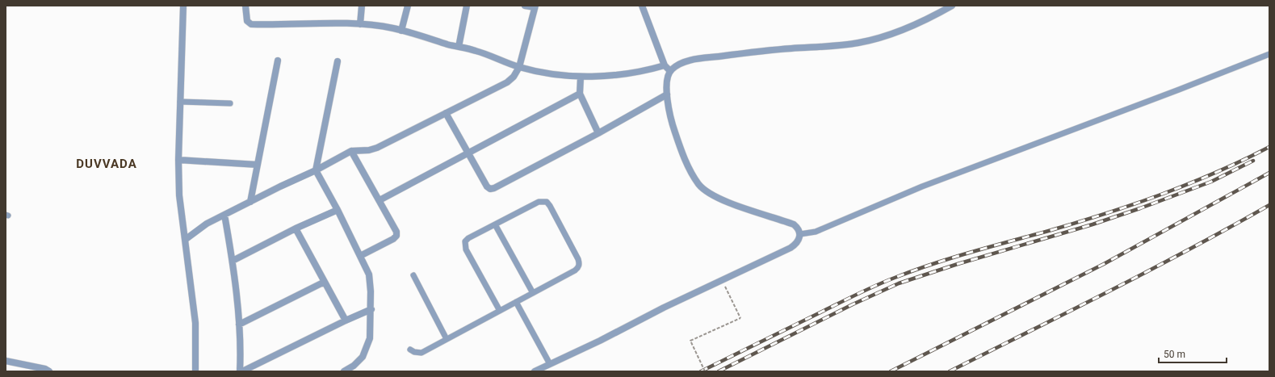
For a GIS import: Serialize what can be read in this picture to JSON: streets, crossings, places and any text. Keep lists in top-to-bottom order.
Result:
{
  "districts": ["DUVVADA"],
  "scale_bar": "50 m"
}
